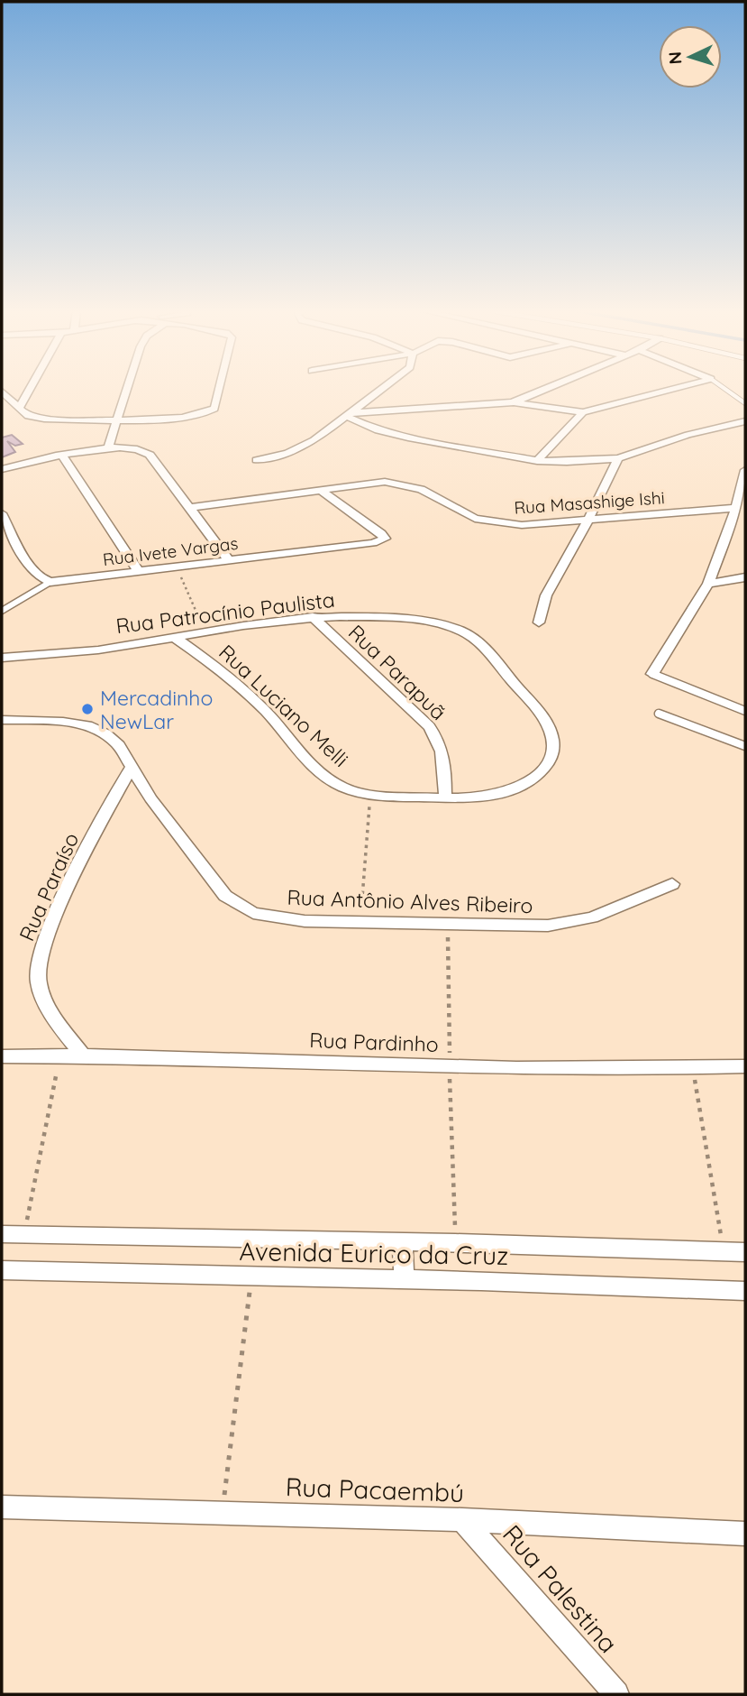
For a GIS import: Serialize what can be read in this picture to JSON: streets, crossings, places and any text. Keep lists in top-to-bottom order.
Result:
{
  "streets": {
    "street": [
      "Rua Masashige Ishi",
      "Rua Ivete Vargas",
      "Rua Patrocínio Paulista",
      "Rua Parapuã",
      "Rua Luciano Melli",
      "Rua Paraíso",
      "Rua Antônio Alves Ribeiro",
      "Rua Pardinho",
      "Avenida Eurico da Cruz",
      "Rua Pacaembú",
      "Rua Palestina"
    ]
  },
  "crossings": [
    ["Rua Masashige Ishi", "Rua Ivete Vargas"],
    ["Rua Patrocínio Paulista", "Rua Parapuã"],
    ["Rua Patrocínio Paulista", "Rua Luciano Melli"],
    ["Rua Parapuã", "Rua Luciano Melli"],
    ["Rua Paraíso", "Rua Antônio Alves Ribeiro"],
    ["Rua Paraíso", "Rua Pardinho"],
    ["Rua Pacaembú", "Rua Palestina"]
  ],
  "places": ["Mercadinho NewLar"],
  "north": "left"
}
